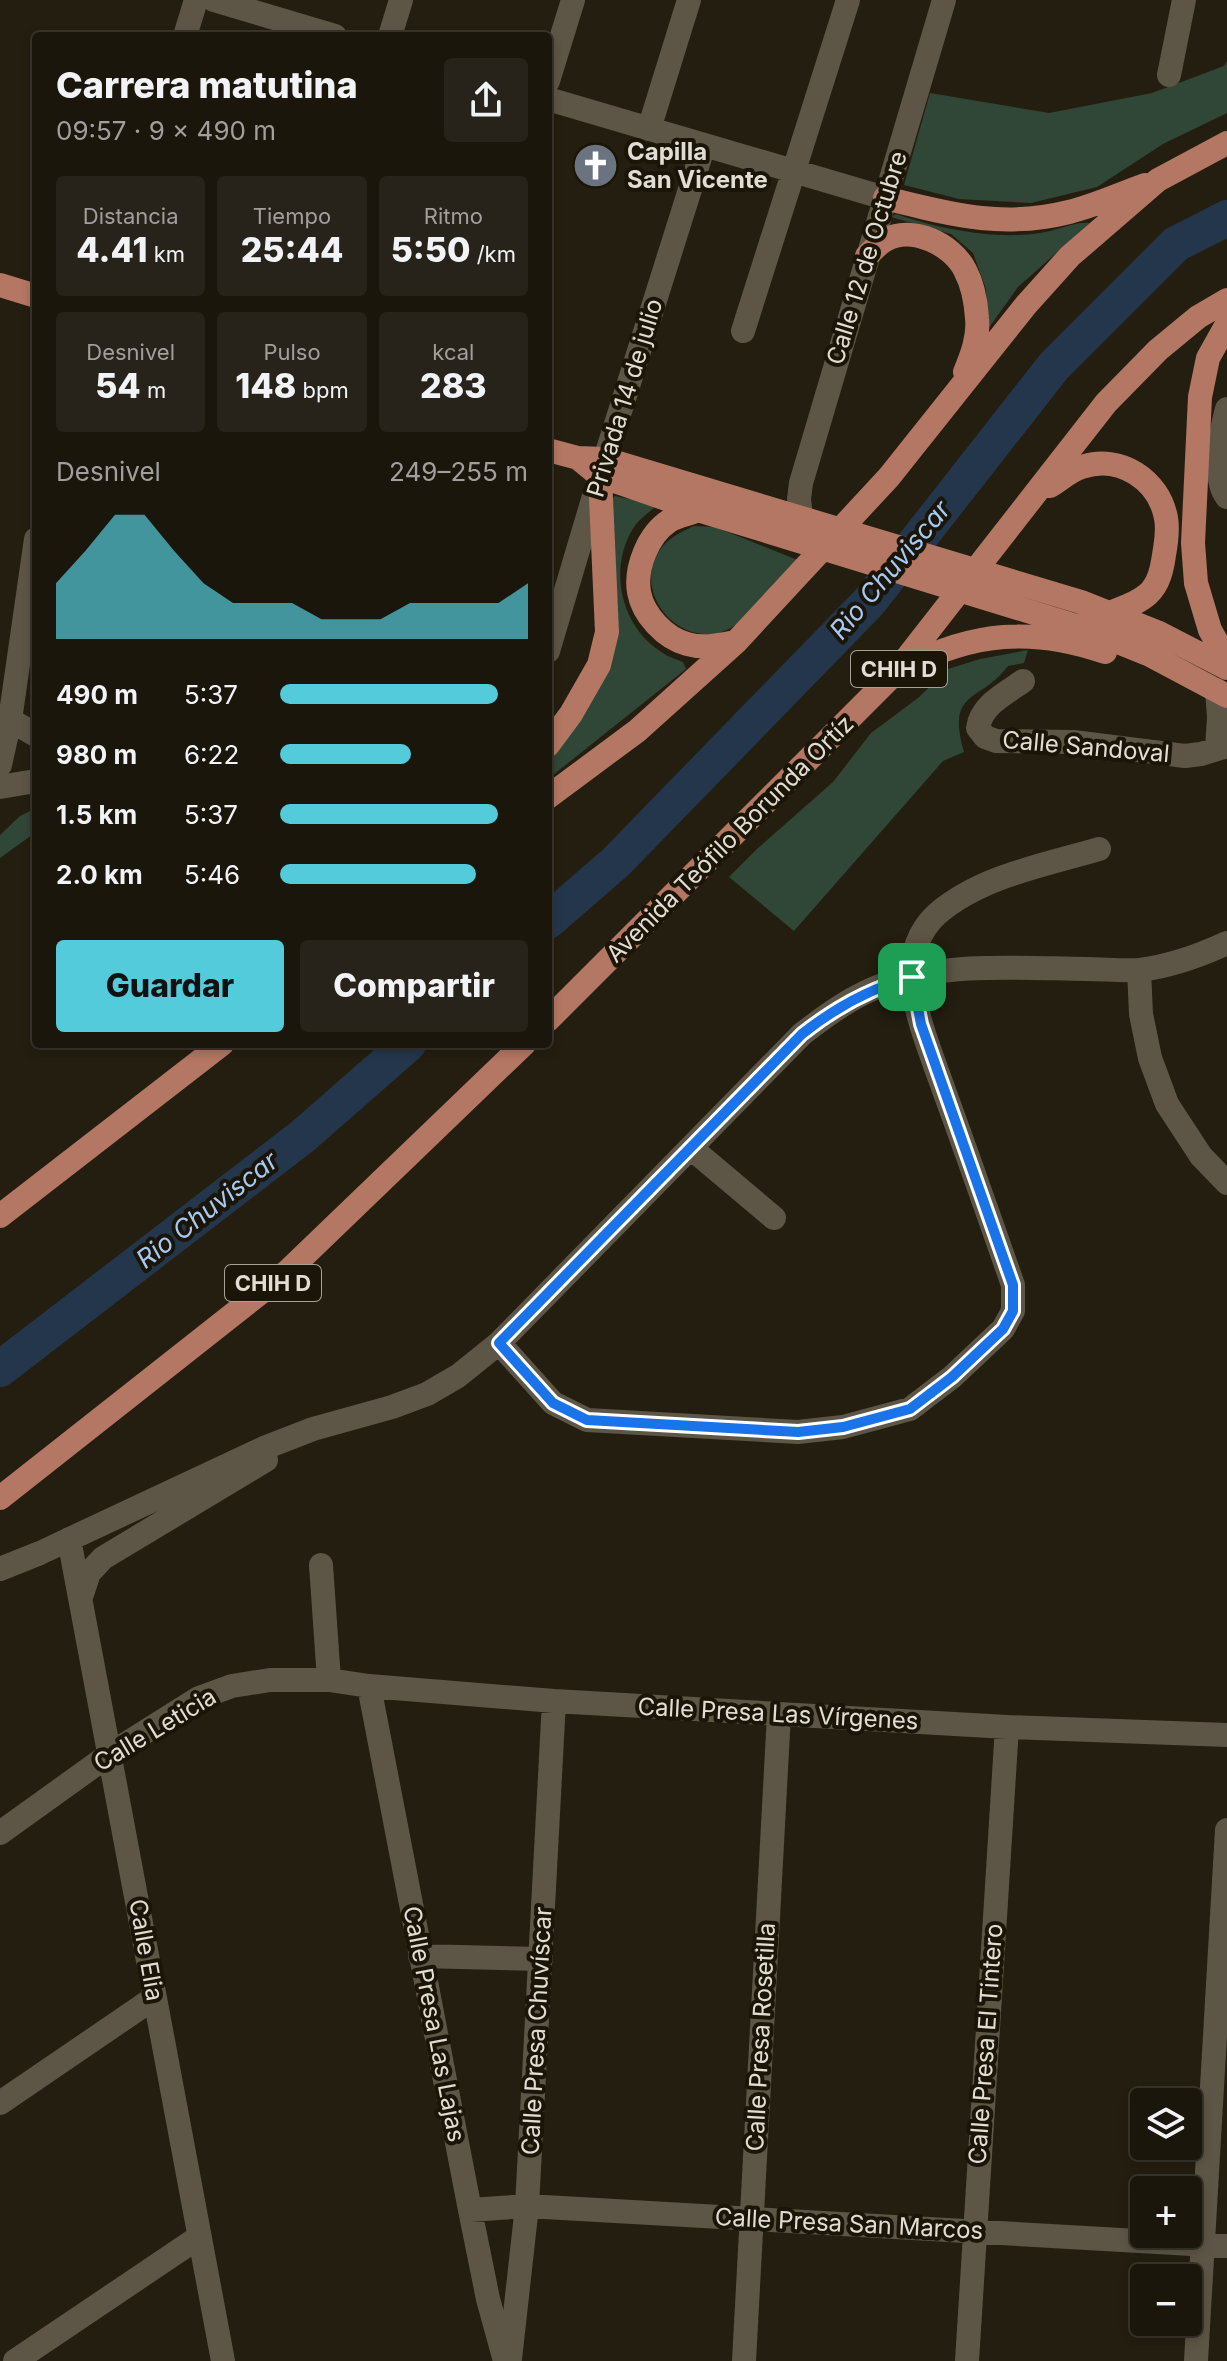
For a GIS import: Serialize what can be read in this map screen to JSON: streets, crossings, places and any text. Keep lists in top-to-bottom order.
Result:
{
  "streets": {
    "main road": ["CHIH D", "Avenida Teófilo Borunda Ortíz"],
    "street": [
      "Calle 12 de Octubre",
      "Privada 14 de julio",
      "Calle Sandoval",
      "Calle Presa Las Vírgenes",
      "Calle Leticia",
      "Calle Elia",
      "Calle Presa Las Lajas",
      "Calle Presa Chuvíscar",
      "Calle Presa Rosetilla",
      "Calle Presa El Tintero",
      "Calle Presa San Marcos"
    ]
  },
  "crossings": [
    ["Calle Presa Las Vírgenes", "Calle Leticia"],
    ["Calle Presa Las Vírgenes", "Calle Presa Las Lajas"],
    ["Calle Presa Las Vírgenes", "Calle Presa Chuvíscar"],
    ["Calle Presa Las Vírgenes", "Calle Presa Rosetilla"],
    ["Calle Presa Las Vírgenes", "Calle Presa El Tintero"],
    ["Calle Leticia", "Calle Elia"],
    ["Calle Presa Las Lajas", "Calle Presa Chuvíscar"],
    ["Calle Presa Las Lajas", "Calle Presa San Marcos"],
    ["Calle Presa Chuvíscar", "Calle Presa San Marcos"],
    ["Calle Presa Rosetilla", "Calle Presa San Marcos"],
    ["Calle Presa El Tintero", "Calle Presa San Marcos"]
  ],
  "water": ["Rio Chuviscar"],
  "places": {
    "church": ["Capilla San Vicente"]
  },
  "page": {
    "heading": ["Carrera matutina", "09:57 · 9 × 490 m"],
    "stats": [
      ["Distancia", "4.41 km"],
      ["Tiempo", "25:44"],
      ["Ritmo", "5:50 /km"],
      ["Desnivel", "54 m"],
      ["Pulso", "148 bpm"],
      ["kcal", "283"]
    ],
    "chart": ["Desnivel", "249–255 m"],
    "list": [
      {
        "name": "490 m",
        "note": "5:37"
      },
      {
        "name": "980 m",
        "note": "6:22"
      },
      {
        "name": "1.5 km",
        "note": "5:37"
      },
      {
        "name": "2.0 km",
        "note": "5:46"
      }
    ],
    "buttons": ["Guardar", "Compartir"],
    "map_buttons": ["+", "−"]
  }
}
